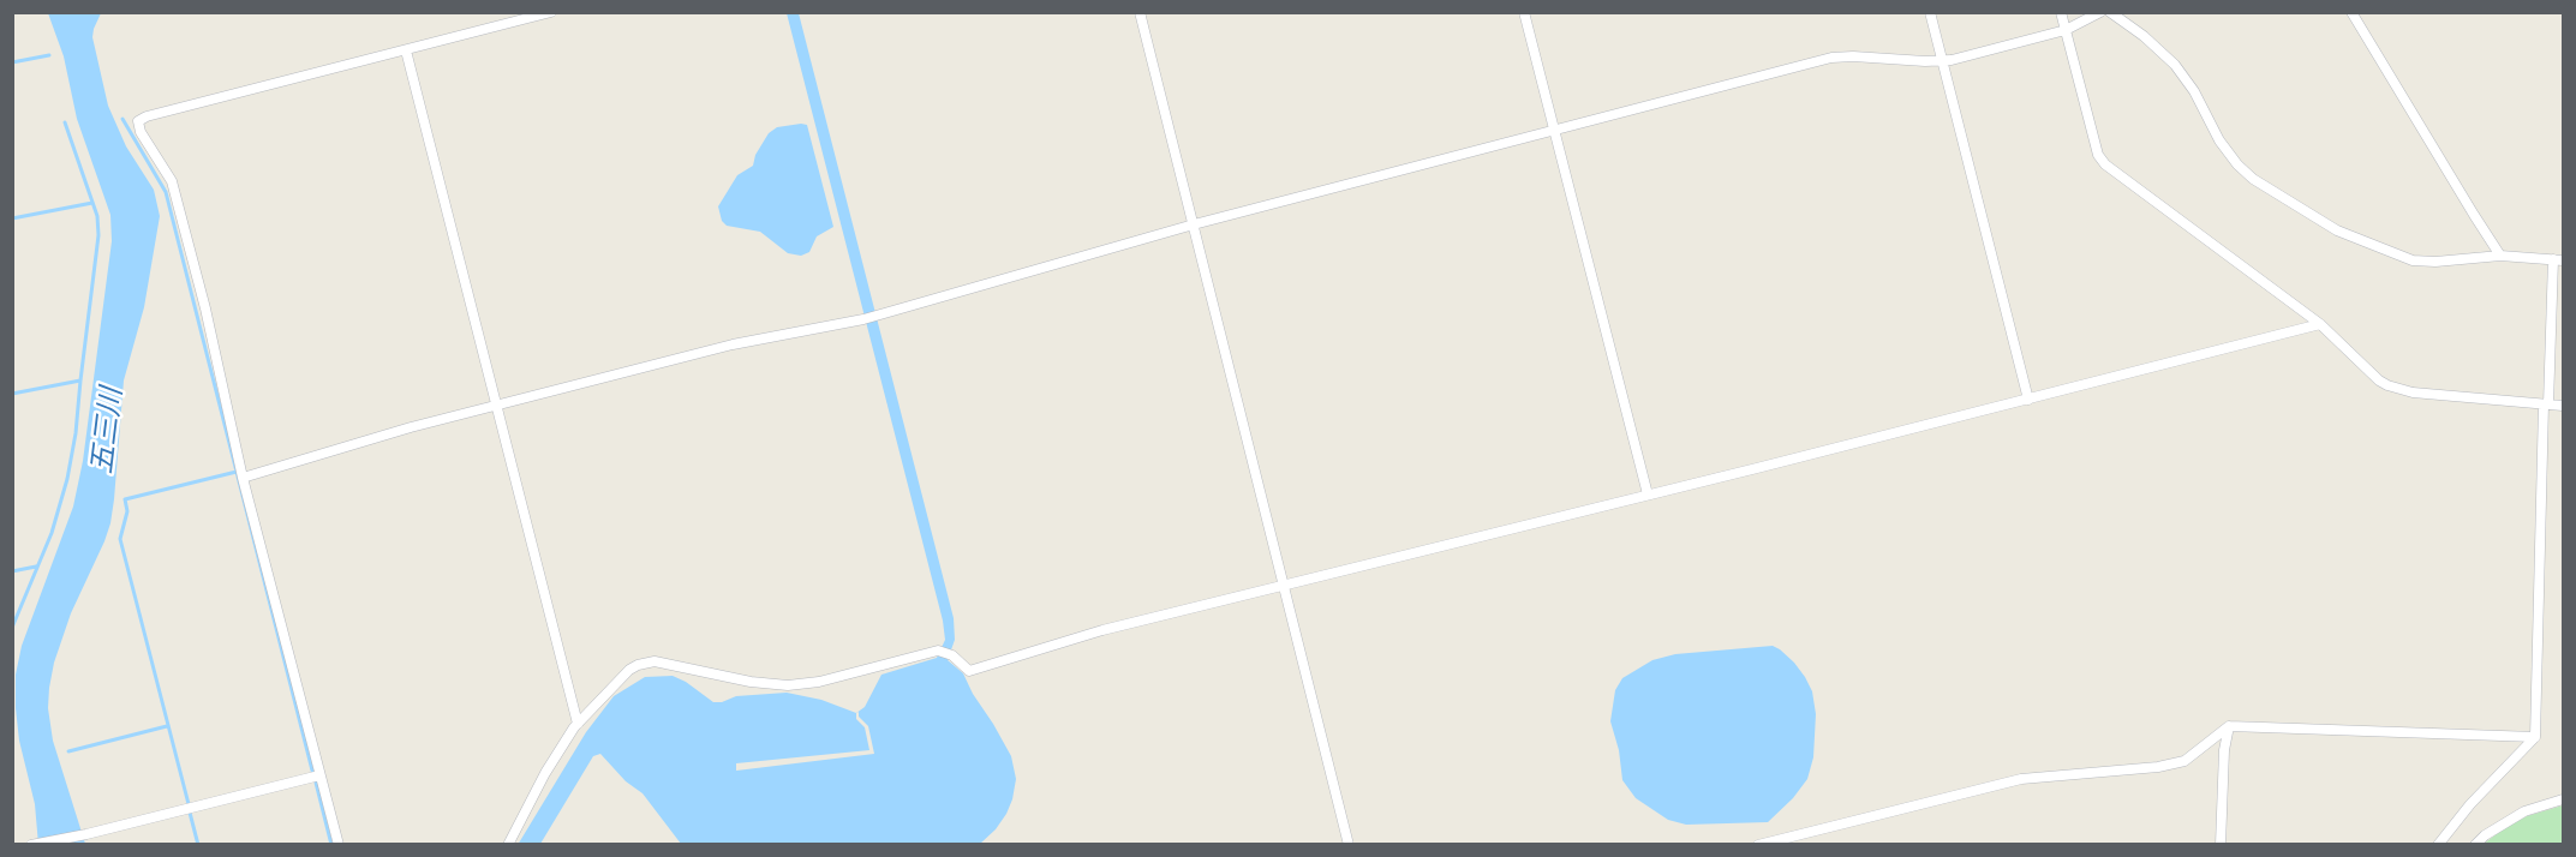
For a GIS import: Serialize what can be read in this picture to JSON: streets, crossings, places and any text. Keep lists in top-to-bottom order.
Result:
{
  "water": ["五三川"]
}
